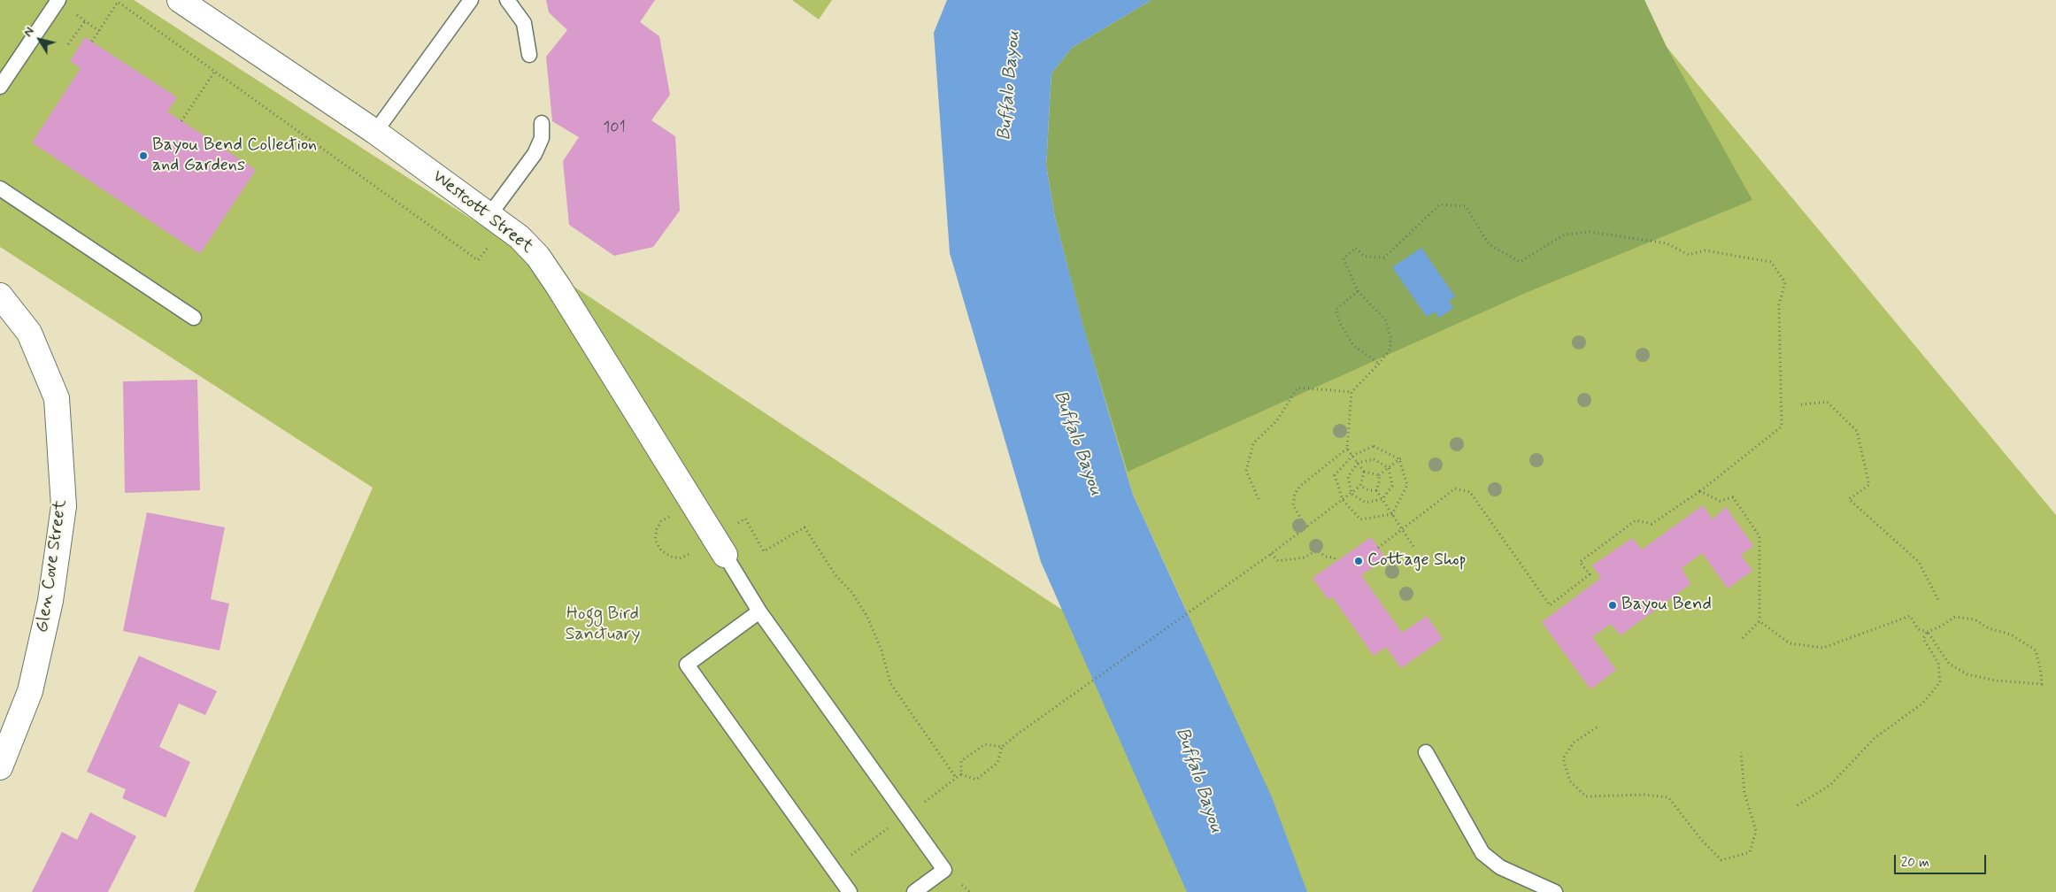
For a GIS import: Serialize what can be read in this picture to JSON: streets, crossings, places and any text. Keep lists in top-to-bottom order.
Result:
{
  "streets": {
    "street": ["Westcott Street", "Glen Cove Street"]
  },
  "water": ["Buffalo Bayou"],
  "parks": ["Hogg Bird Sanctuary"],
  "places": ["Bayou Bend Collection and Gardens", "Cottage Shop", "Bayou Bend"],
  "house_numbers": ["101"],
  "scale_bar": "20 m",
  "north": "top left"
}
